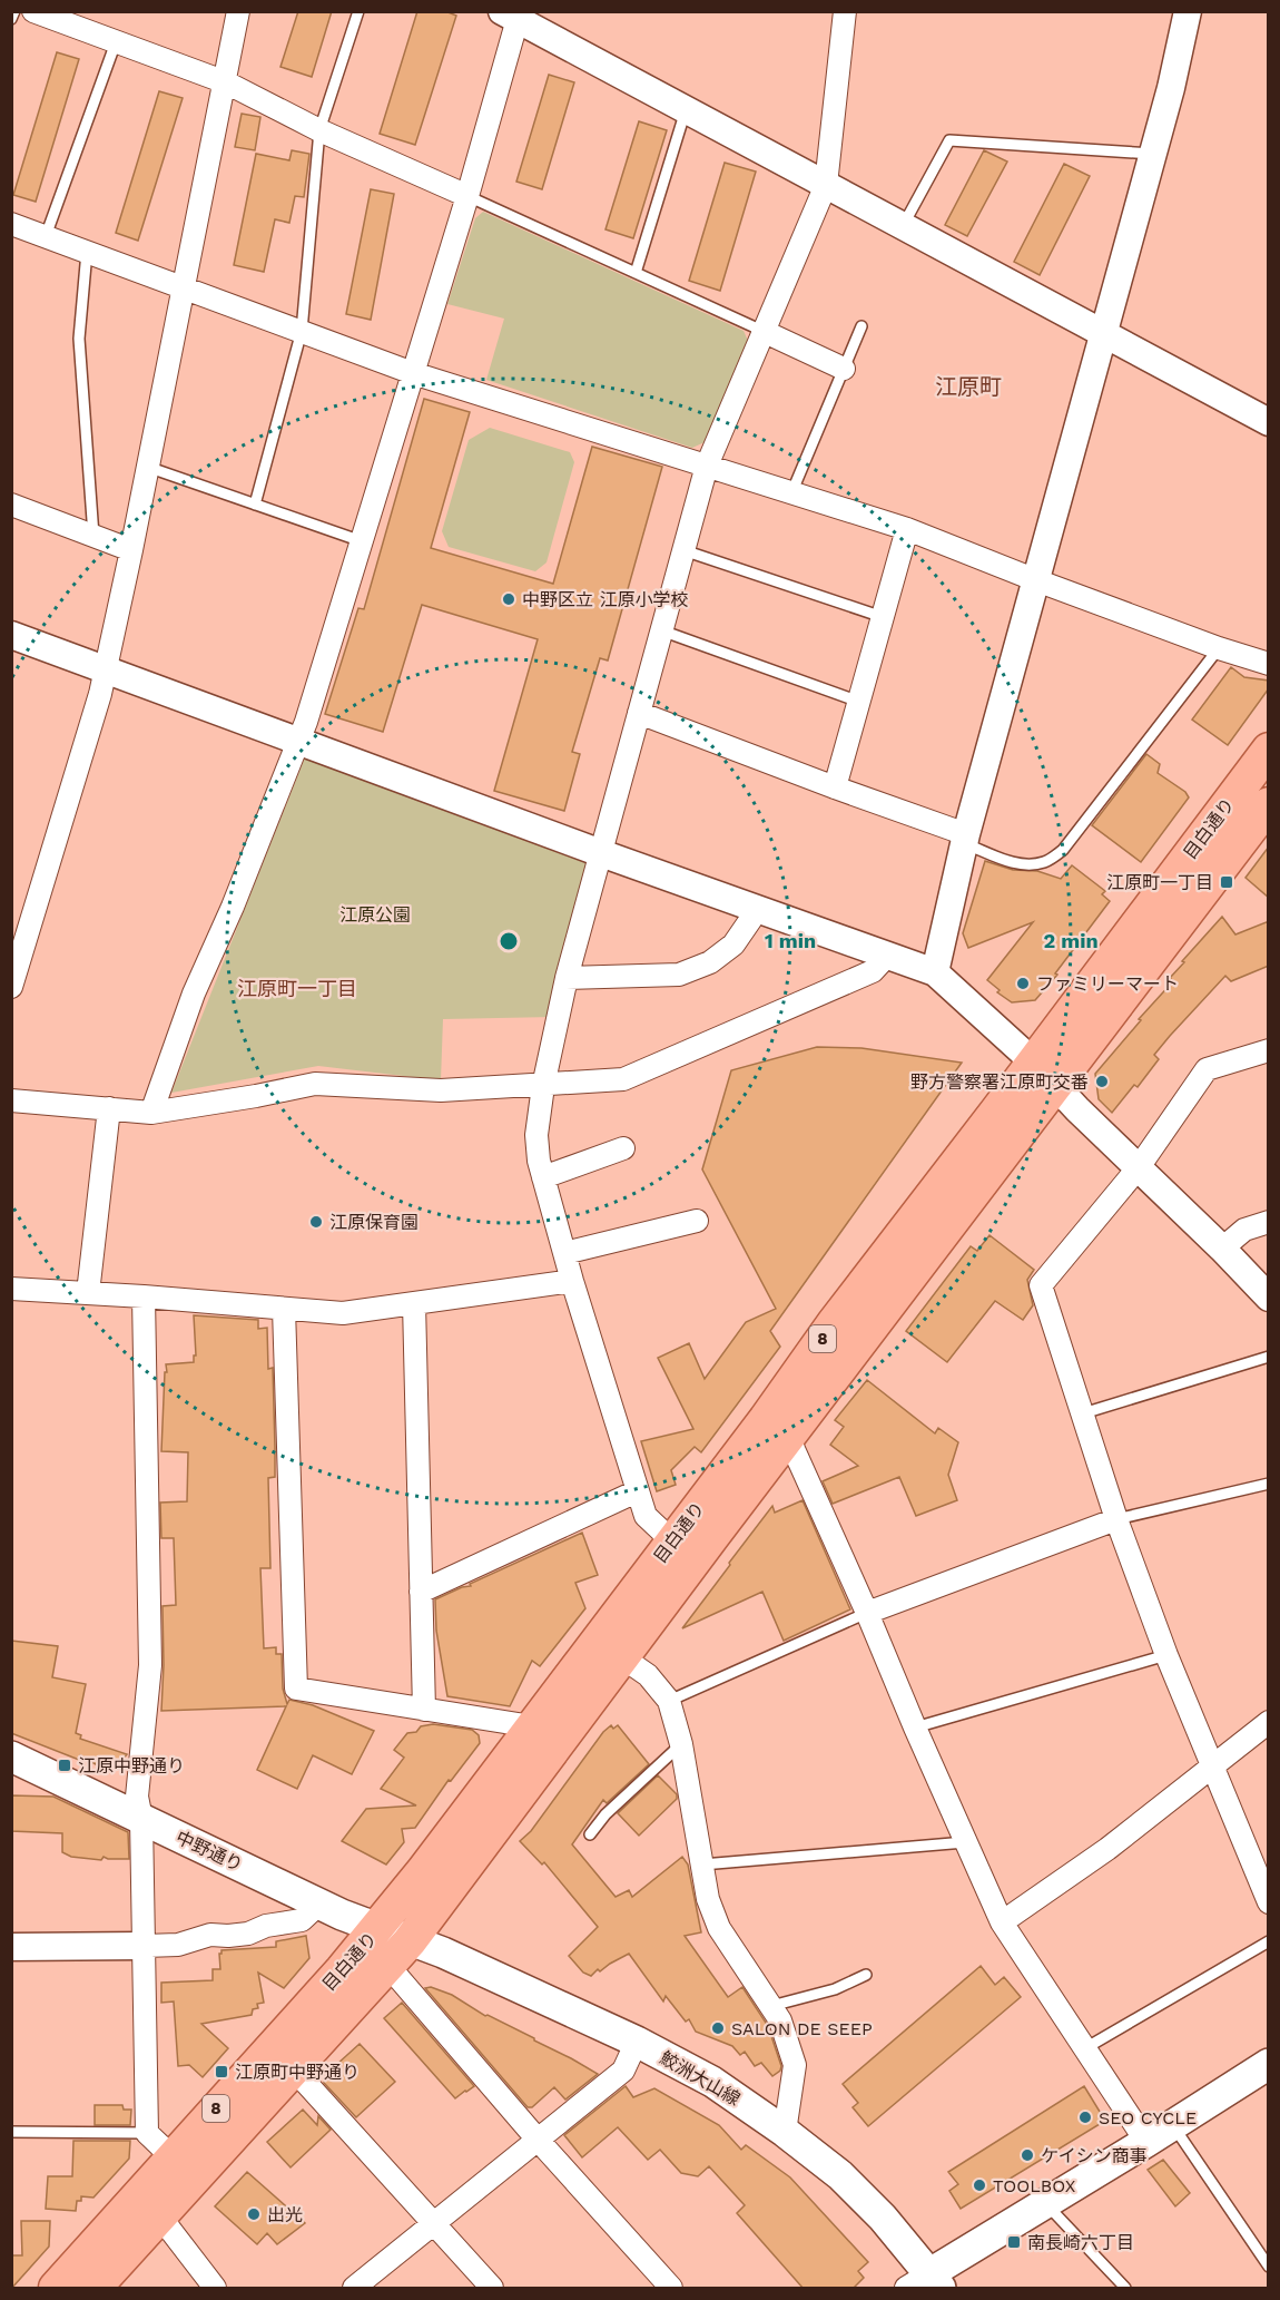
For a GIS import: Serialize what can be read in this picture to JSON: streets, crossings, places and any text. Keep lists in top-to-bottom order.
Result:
{
  "streets": {
    "main road": [
      "目白通り",
      "8",
      "中野通り",
      "鮫洲大山線"
    ]
  },
  "crossings": [
    ["目白通り", "中野通り"],
    ["目白通り", "鮫洲大山線"],
    ["中野通り", "鮫洲大山線"]
  ],
  "districts": ["江原町", "江原町一丁目"],
  "parks": ["江原公園"],
  "places": {
    "other": [
      "中野区立 江原小学校",
      "ファミリーマート",
      "野方警察署江原町交番",
      "江原保育園",
      "SALON DE SEEP",
      "SEO CYCLE",
      "ケイシン商事",
      "TOOLBOX",
      "出光"
    ],
    "transit": [
      "江原町一丁目",
      "江原中野通り",
      "江原町中野通り",
      "南長崎六丁目"
    ]
  },
  "rings": ["1 min", "2 min"]
}
